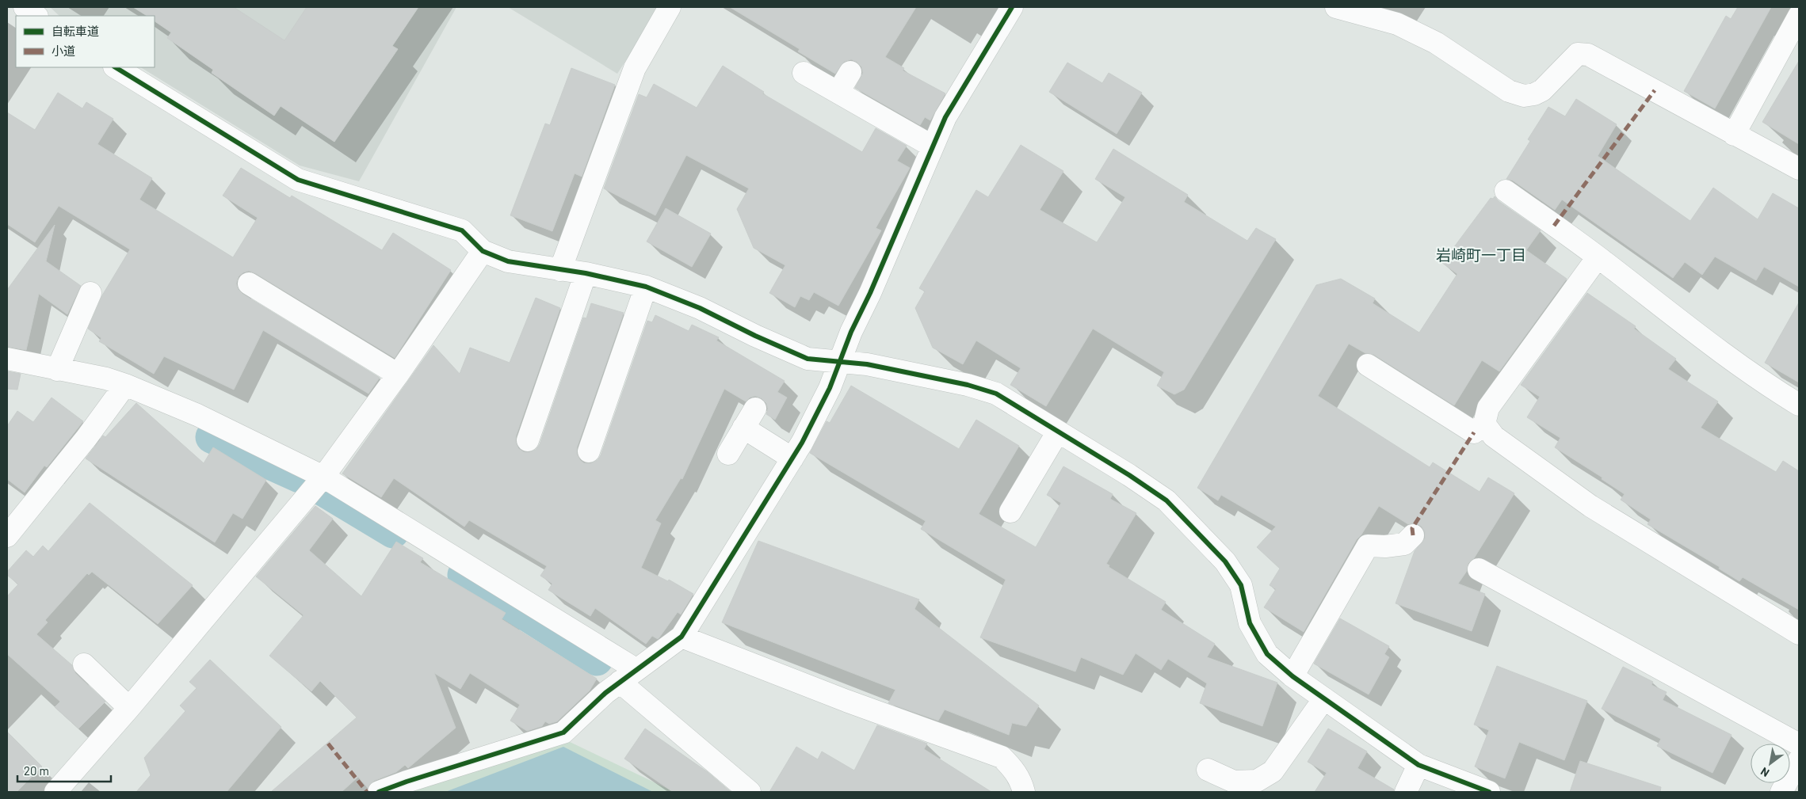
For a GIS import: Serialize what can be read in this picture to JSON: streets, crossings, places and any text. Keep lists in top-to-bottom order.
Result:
{
  "districts": ["岩崎町一丁目"],
  "legend": ["自転車道", "小道"],
  "scale_bar": "20 m",
  "north": "bottom left"
}
